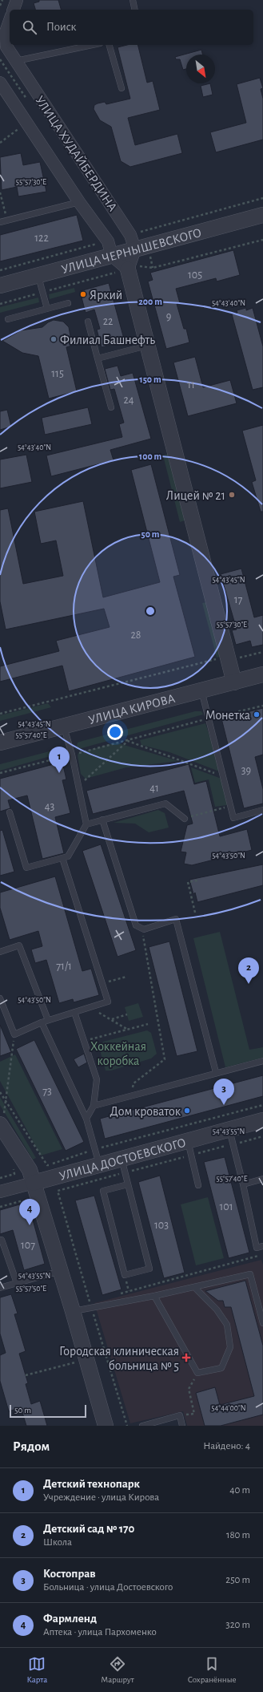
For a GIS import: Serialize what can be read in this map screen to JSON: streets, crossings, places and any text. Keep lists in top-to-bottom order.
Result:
{
  "streets": {
    "street": [
      "УЛИЦА ХУДАЙБЕРДИНА",
      "УЛИЦА ЧЕРНЫШЕВСКОГО",
      "УЛИЦА КИРОВА",
      "УЛИЦА ДОСТОЕВСКОГО"
    ]
  },
  "crossings": [
    ["УЛИЦА ХУДАЙБЕРДИНА", "УЛИЦА ЧЕРНЫШЕВСКОГО"]
  ],
  "parks": ["Хоккейная коробка"],
  "places": {
    "other": [
      "Яркий",
      "Филиал Башнефть",
      "Лицей № 21",
      "Монетка",
      "Дом кроваток"
    ],
    "health": ["Городская клиническая больница № 5"]
  },
  "house_numbers": [
    "122",
    "105",
    "9",
    "22",
    "115",
    "11",
    "24",
    "17",
    "28",
    "39",
    "41",
    "43",
    "71/1",
    "73",
    "101",
    "103",
    "107"
  ],
  "scale_bar": "50 m",
  "north": "bottom right",
  "page": {
    "search": "Поиск",
    "pins": [
      "1",
      "2",
      "3",
      "4"
    ],
    "scale": "50 m",
    "heading": ["Рядом", "Найдено: 4"],
    "list": [
      {
        "mark": "1",
        "name": "Детский технопарк",
        "note": "Учреждение · улица Кирова",
        "value": "40 m"
      },
      {
        "mark": "2",
        "name": "Детский сад № 170",
        "note": "Школа",
        "value": "180 m"
      },
      {
        "mark": "3",
        "name": "Костоправ",
        "note": "Больница · улица Достоевского",
        "value": "250 m"
      },
      {
        "mark": "4",
        "name": "Фармленд",
        "note": "Аптека · улица Пархоменко",
        "value": "320 m"
      }
    ],
    "nav": ["Карта", "Маршрут", "Сохранённые"]
  },
  "coordinates": [
    "55°57'30\"E",
    "54°43'40\"N",
    "54°43'45\"N",
    "55°57'40\"E",
    "54°43'50\"N",
    "54°43'55\"N",
    "55°57'50\"E",
    "54°44'00\"N"
  ],
  "rings": [
    "200 m",
    "150 m",
    "100 m",
    "50 m"
  ]
}
